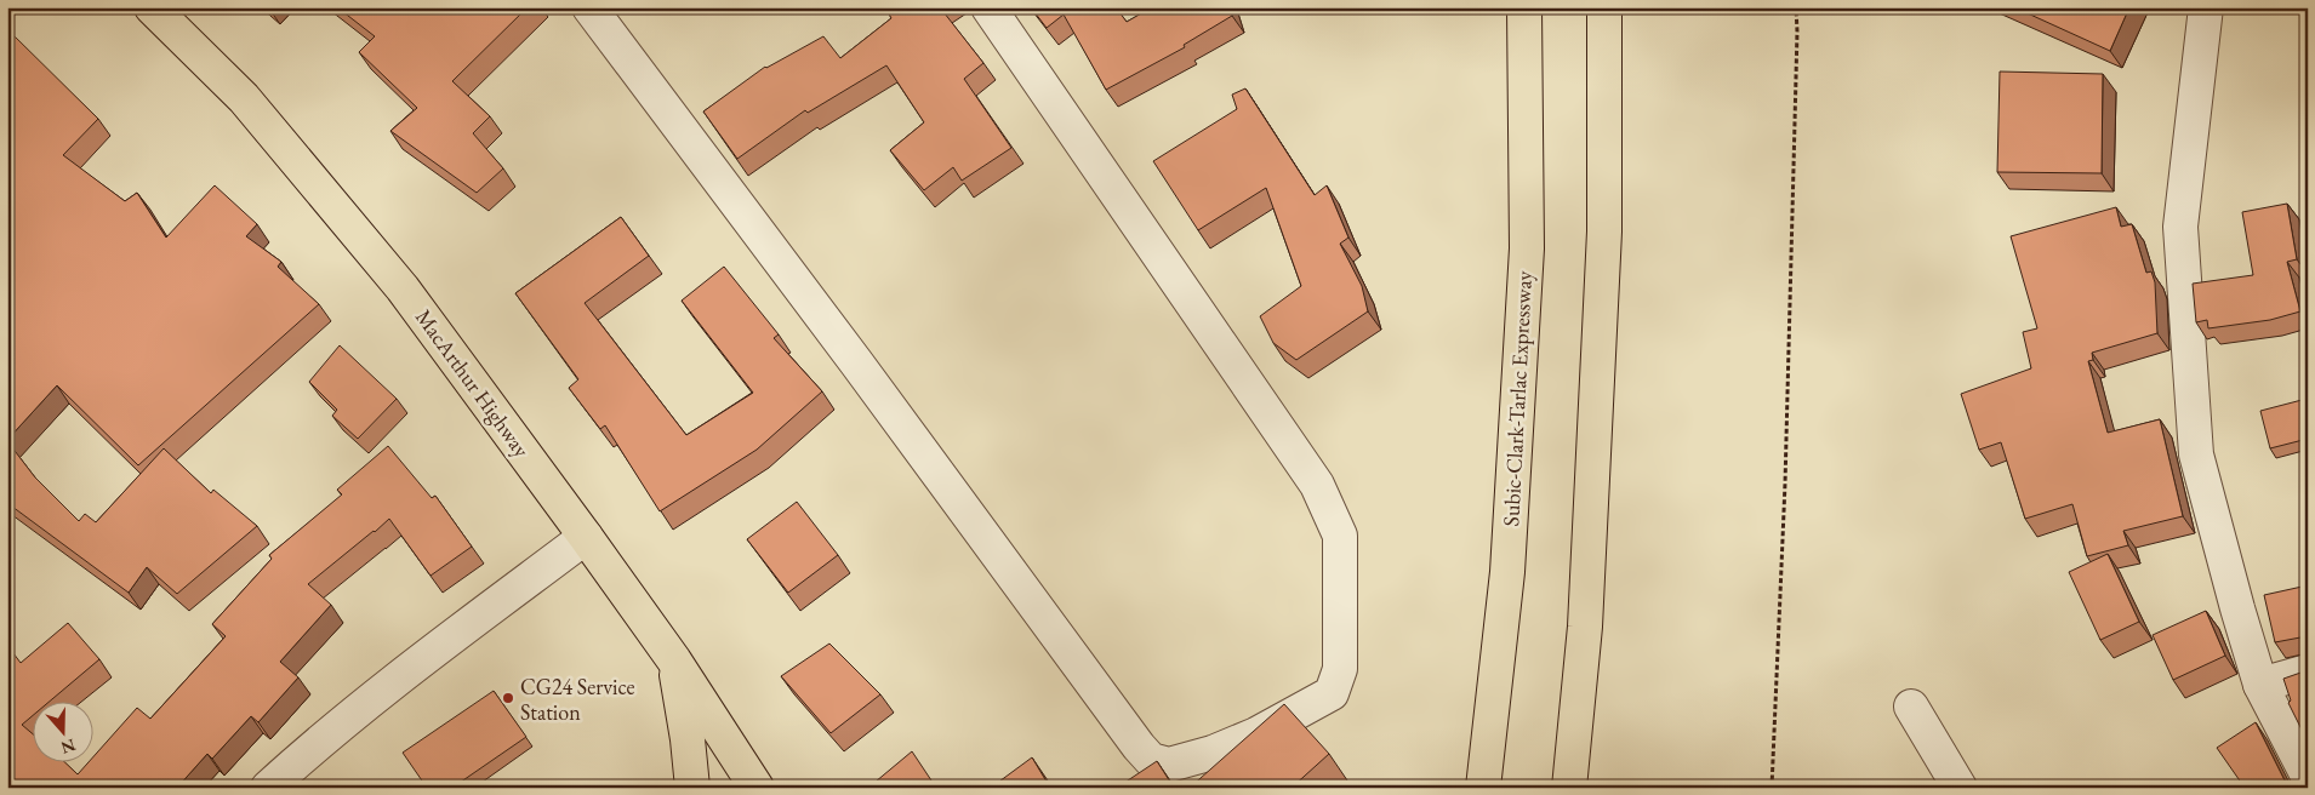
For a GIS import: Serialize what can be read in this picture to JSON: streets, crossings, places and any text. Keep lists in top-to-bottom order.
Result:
{
  "streets": {
    "highway": ["MacArthur Highway", "Subic-Clark-Tarlac Expressway"]
  },
  "places": ["CG24 Service Station"],
  "north": "bottom"
}
